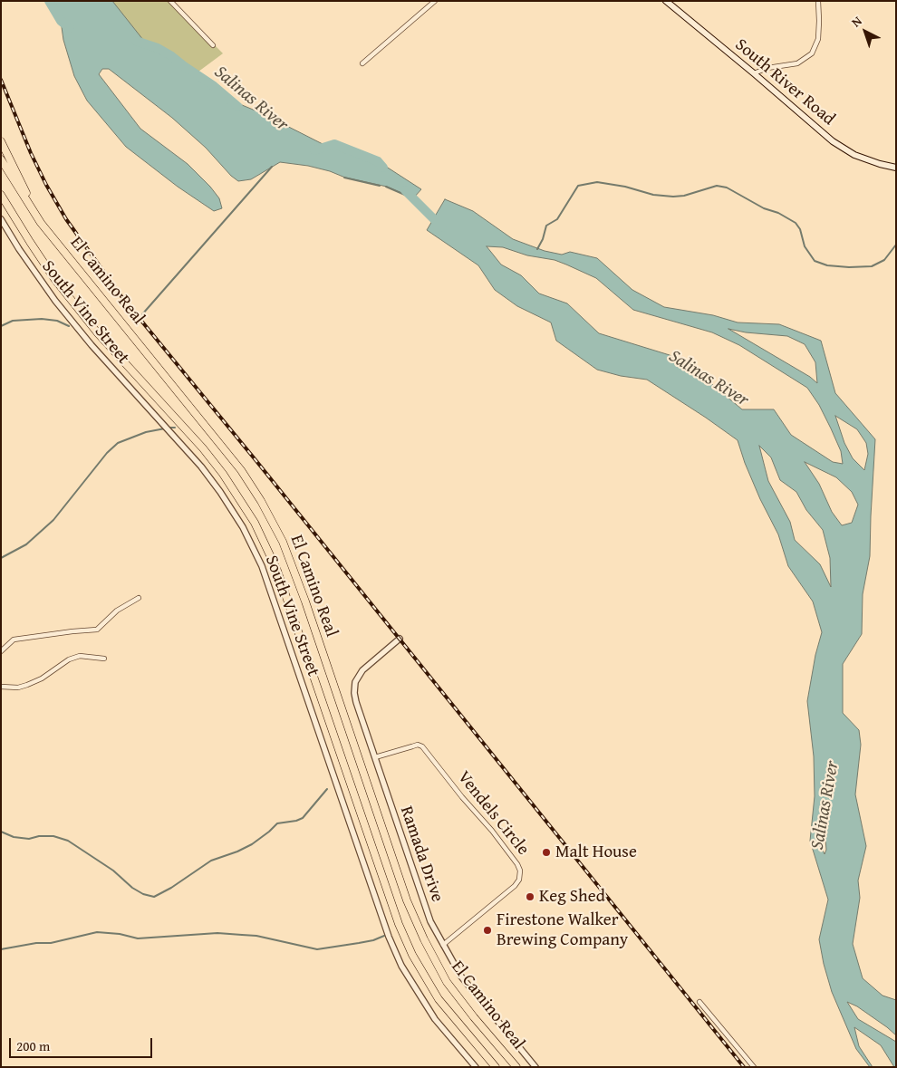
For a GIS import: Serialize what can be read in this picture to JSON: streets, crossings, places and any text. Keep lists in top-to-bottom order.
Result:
{
  "streets": {
    "highway": ["El Camino Real"],
    "main road": ["South River Road"],
    "street": ["South Vine Street", "Vendels Circle", "Ramada Drive"]
  },
  "crossings": [
    ["Vendels Circle", "Ramada Drive"]
  ],
  "water": ["Salinas River"],
  "places": ["Malt House", "Keg Shed", "Firestone Walker Brewing Company"],
  "scale_bar": "200 m",
  "north": "top left"
}
